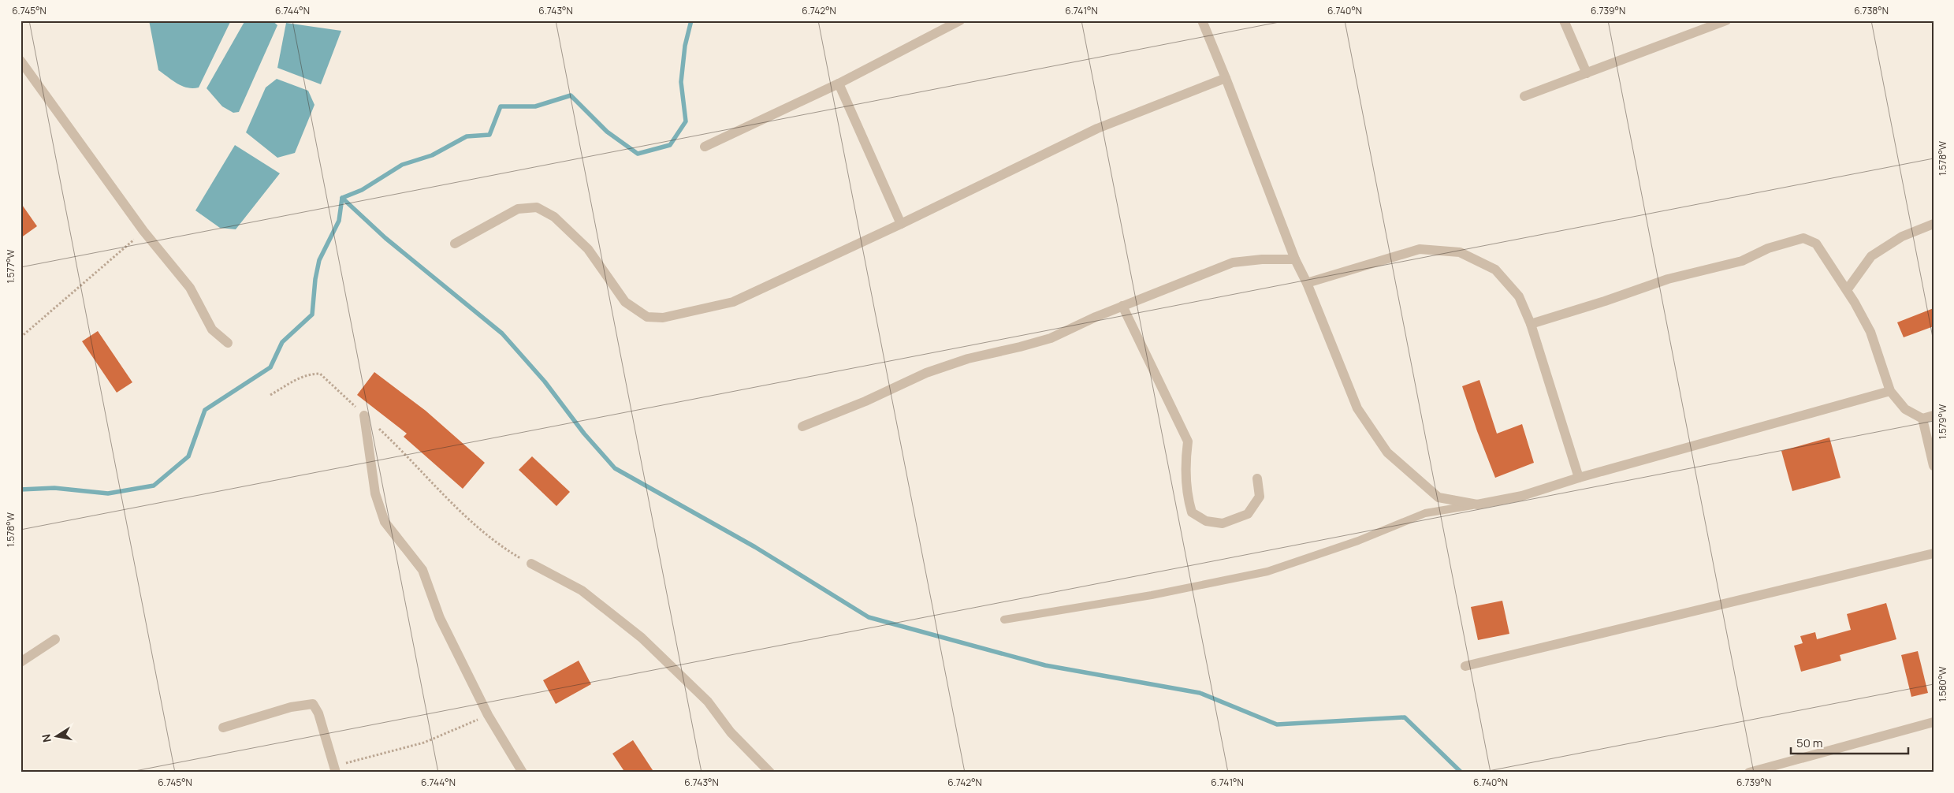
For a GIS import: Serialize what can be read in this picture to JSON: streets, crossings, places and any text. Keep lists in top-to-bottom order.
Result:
{
  "scale_bar": "50 m",
  "north": "left",
  "coordinates": [
    "6.745°N",
    "6.744°N",
    "6.743°N",
    "6.742°N",
    "6.741°N",
    "6.740°N",
    "6.739°N",
    "6.738°N",
    "1.578°W",
    "1.577°W",
    "1.579°W",
    "1.580°W"
  ]
}
